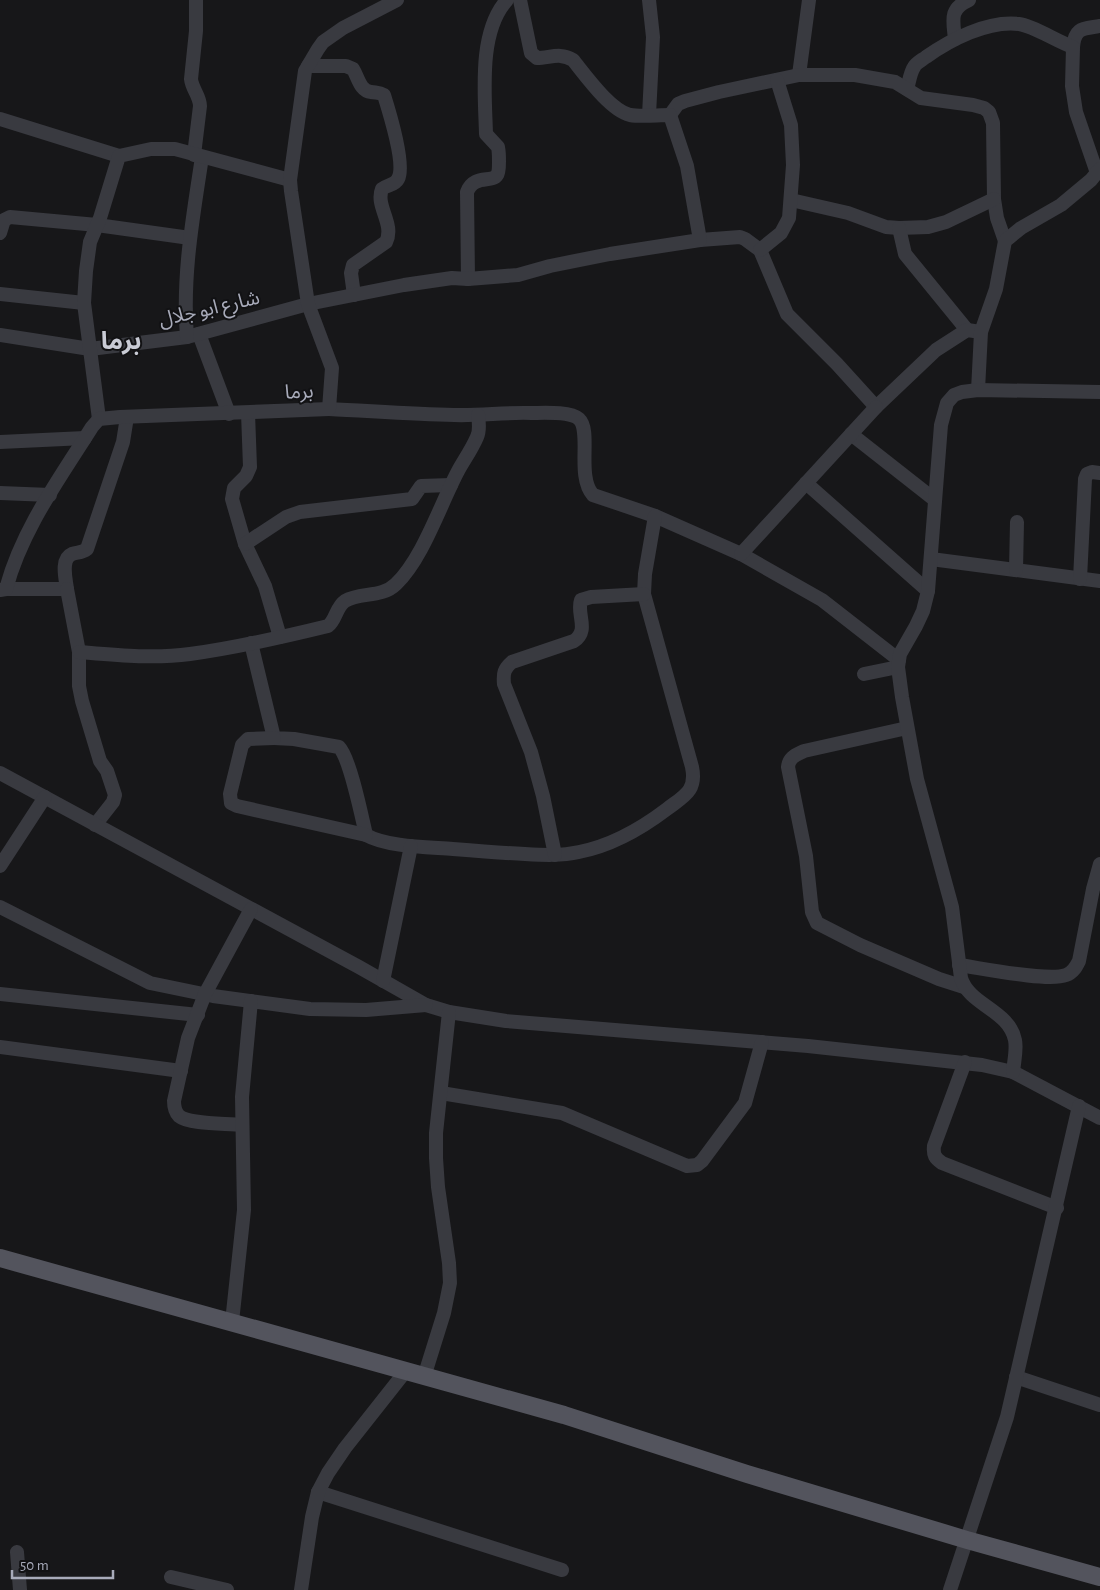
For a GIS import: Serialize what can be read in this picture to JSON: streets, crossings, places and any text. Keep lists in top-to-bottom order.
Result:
{
  "streets": {
    "street": ["شارع ابو جلال", "برما"]
  },
  "crossings": [
    ["شارع ابو جلال", "برما"]
  ],
  "districts": ["برما"],
  "scale_bar": "50 m"
}
